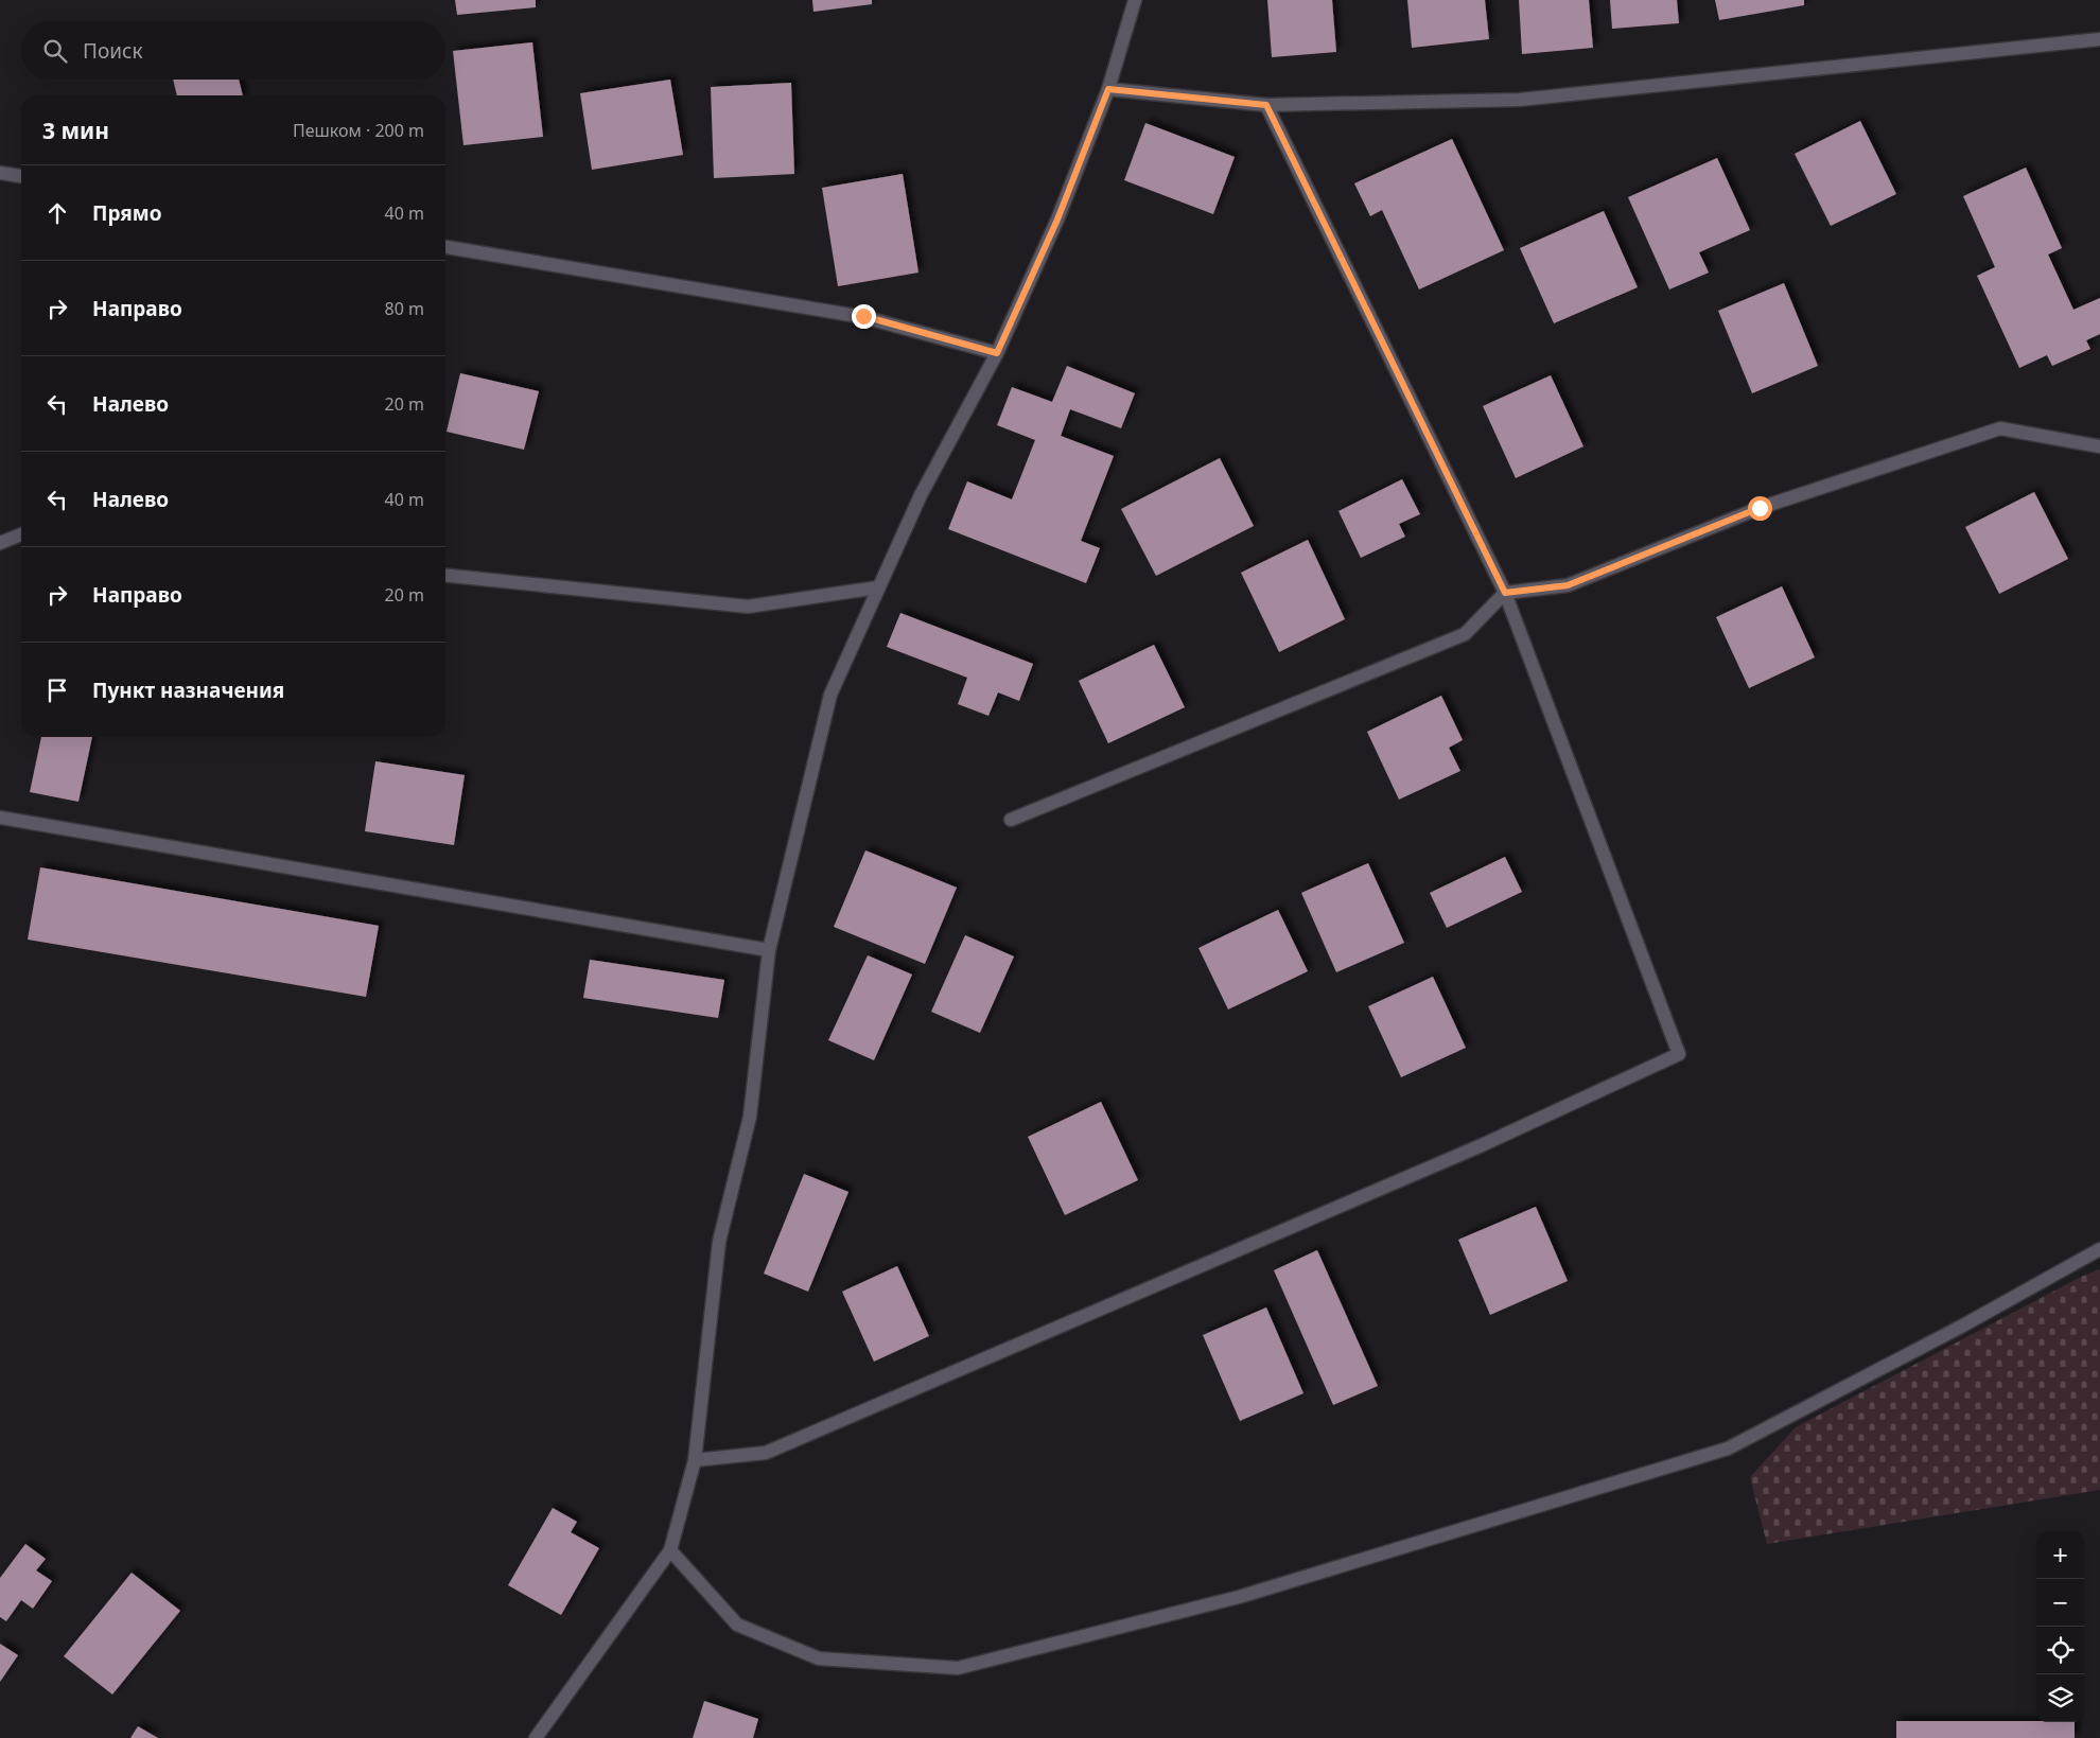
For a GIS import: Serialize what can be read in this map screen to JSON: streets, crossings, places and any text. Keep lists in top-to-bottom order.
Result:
{
  "page": {
    "search": "Поиск",
    "heading": ["3 мин", "Пешком · 200 m"],
    "list": [
      ["Прямо", "40 m"],
      ["Направо", "80 m"],
      ["Налево", "20 m"],
      ["Налево", "40 m"],
      ["Направо", "20 m"],
      "Пункт назначения"
    ],
    "map_buttons": ["+", "−"]
  }
}
